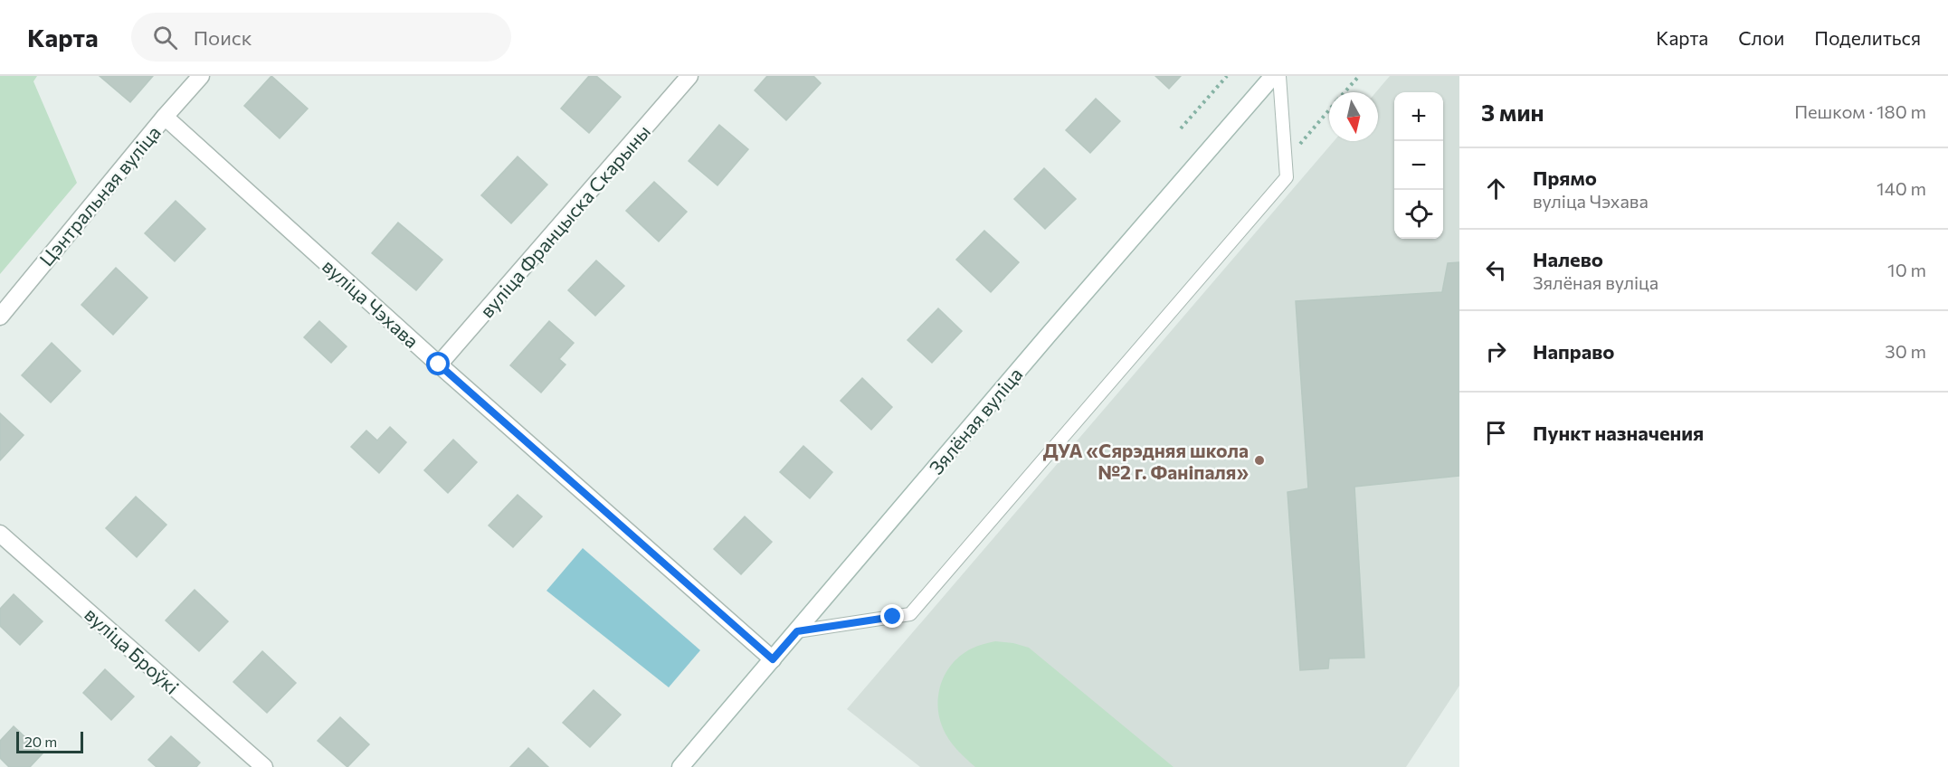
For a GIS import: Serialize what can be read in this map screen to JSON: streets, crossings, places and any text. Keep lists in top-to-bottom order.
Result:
{
  "streets": {
    "street": [
      "Цэнтральная вуліца",
      "вуліца Францыска Скарыны",
      "вуліца Чэхава",
      "Зялёная вуліца",
      "вуліца Броўкі"
    ]
  },
  "crossings": [
    ["Цэнтральная вуліца", "вуліца Чэхава"],
    ["вуліца Францыска Скарыны", "вуліца Чэхава"],
    ["вуліца Чэхава", "Зялёная вуліца"]
  ],
  "places": ["ДУА «Сярэдняя школа №2 г. Фаніпаля»"],
  "scale_bar": "20 m",
  "north": "bottom",
  "page": {
    "header": "Карта",
    "search": "Поиск",
    "nav": ["Карта", "Слои", "Поделиться"],
    "heading": ["3 мин", "Пешком · 180 m"],
    "map_buttons": ["+", "−"],
    "list": [
      ["Прямо", "вуліца Чэхава", "140 m"],
      ["Налево", "Зялёная вуліца", "10 m"],
      ["Направо", "30 m"],
      "Пункт назначения"
    ],
    "scale": "20 m"
  }
}
